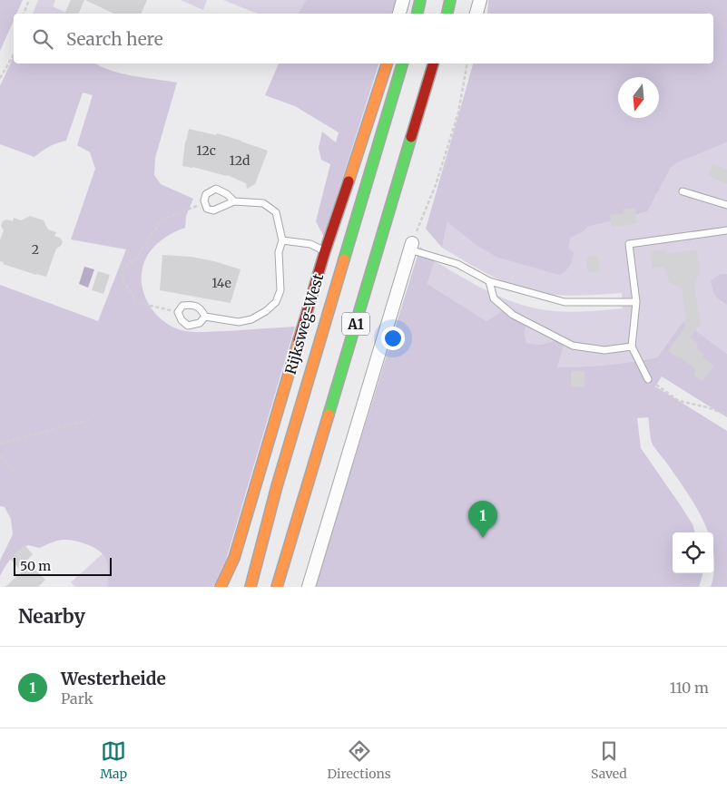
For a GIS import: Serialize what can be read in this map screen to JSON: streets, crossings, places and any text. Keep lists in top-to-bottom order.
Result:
{
  "streets": {
    "main road": ["Rijksweg-West", "A1"]
  },
  "house_numbers": [
    "12c",
    "12d",
    "2",
    "14e"
  ],
  "scale_bar": "50 m",
  "north": "bottom",
  "page": {
    "search": "Search here",
    "pins": "1",
    "scale": "50 m",
    "heading": "Nearby",
    "list": [
      {
        "mark": "1",
        "name": "Westerheide",
        "note": "Park",
        "value": "110 m"
      }
    ],
    "nav": ["Map", "Directions", "Saved"]
  }
}
